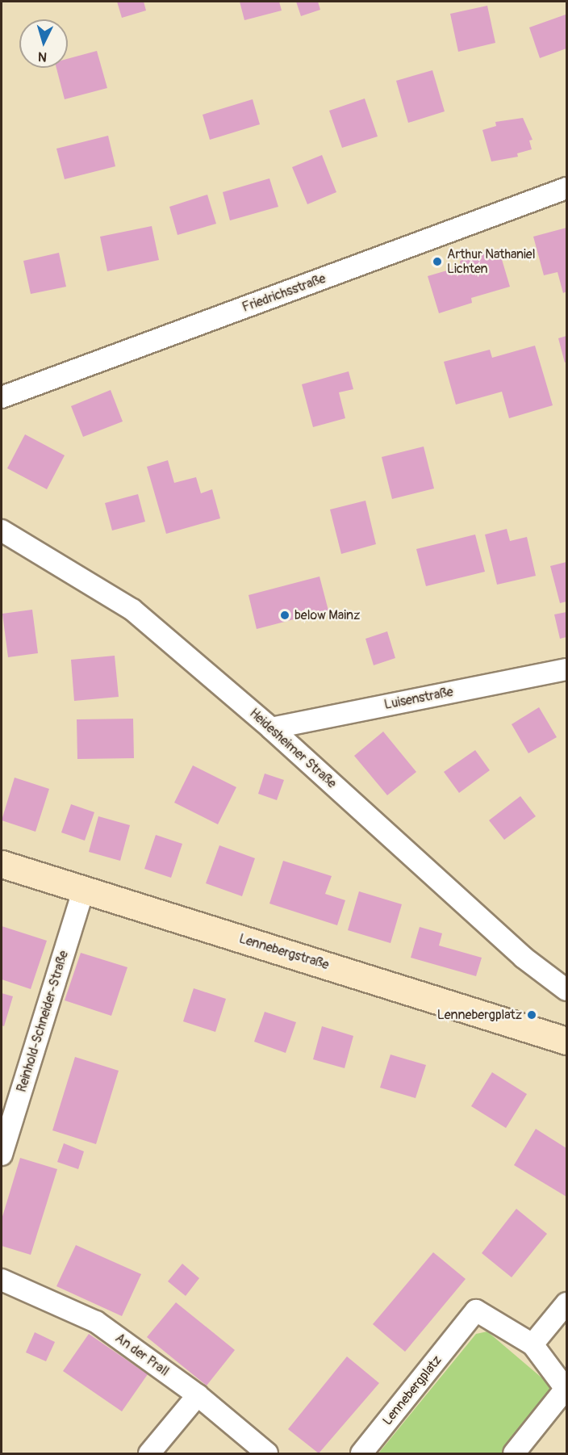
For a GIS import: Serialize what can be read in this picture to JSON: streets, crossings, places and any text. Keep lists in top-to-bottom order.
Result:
{
  "streets": {
    "main road": ["Lennebergstraße"],
    "street": [
      "Friedrichsstraße",
      "Luisenstraße",
      "Heidesheimer Straße",
      "Reinhold-Schneider-Straße",
      "An der Prall",
      "Lennebergplatz"
    ]
  },
  "crossings": [
    ["Luisenstraße", "Heidesheimer Straße"],
    ["Lennebergstraße", "Reinhold-Schneider-Straße"]
  ],
  "places": ["Arthur Nathaniel Lichten", "below Mainz", "Lennebergplatz"],
  "north": "bottom"
}
